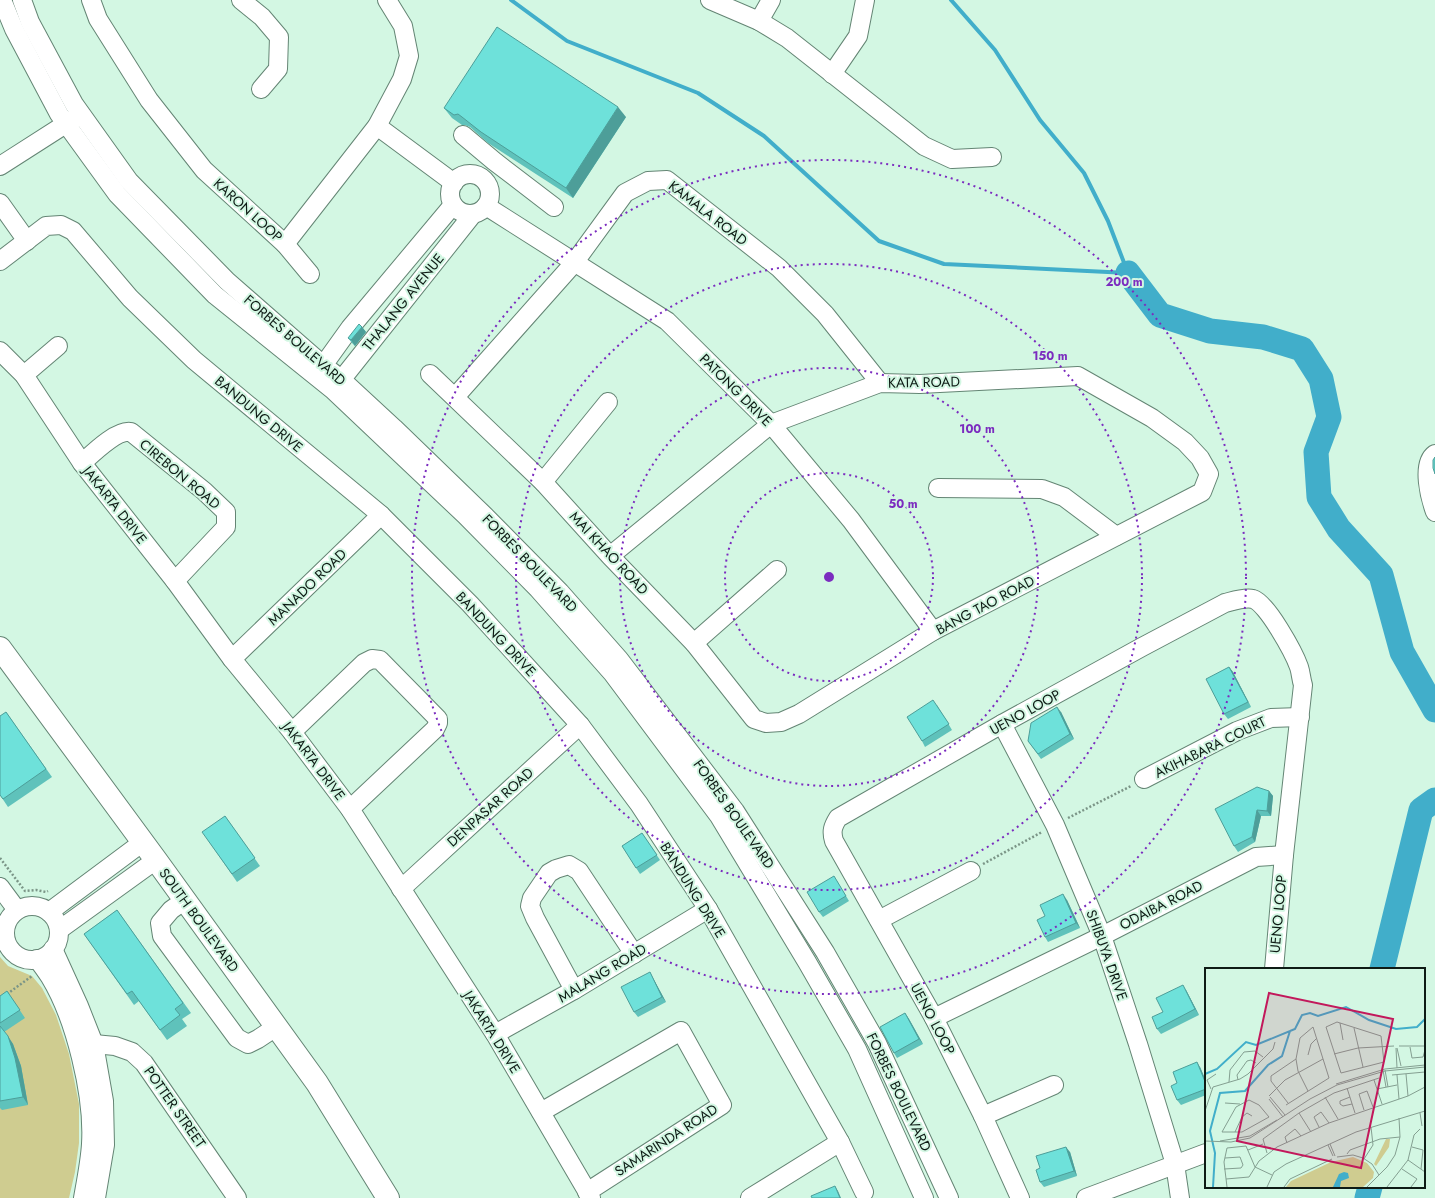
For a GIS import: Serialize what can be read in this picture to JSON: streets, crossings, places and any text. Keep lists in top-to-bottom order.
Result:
{
  "streets": {
    "main road": ["SOUTH BOULEVARD"],
    "street": [
      "KARON LOOP",
      "KAMALA ROAD",
      "THALANG AVENUE",
      "FORBES BOULEVARD",
      "KATA ROAD",
      "PATONG DRIVE",
      "BANDUNG DRIVE",
      "CIREBON ROAD",
      "JAKARTA DRIVE",
      "MAI KHAO ROAD",
      "MANADO ROAD",
      "BANG TAO ROAD",
      "UENO LOOP",
      "AKIHABARA COURT",
      "DENPASAR ROAD",
      "ODAIBA ROAD",
      "SHIBUYA DRIVE",
      "MALANG ROAD",
      "POTTER STREET",
      "SAMARINDA ROAD"
    ]
  },
  "crossings": [
    ["KAMALA ROAD", "KATA ROAD"],
    ["KAMALA ROAD", "PATONG DRIVE"],
    ["KAMALA ROAD", "MAI KHAO ROAD"],
    ["THALANG AVENUE", "FORBES BOULEVARD"],
    ["THALANG AVENUE", "PATONG DRIVE"],
    ["KATA ROAD", "PATONG DRIVE"],
    ["KATA ROAD", "MAI KHAO ROAD"],
    ["KATA ROAD", "BANG TAO ROAD"],
    ["PATONG DRIVE", "BANG TAO ROAD"],
    ["BANDUNG DRIVE", "MANADO ROAD"],
    ["BANDUNG DRIVE", "DENPASAR ROAD"],
    ["BANDUNG DRIVE", "MALANG ROAD"],
    ["CIREBON ROAD", "JAKARTA DRIVE"],
    ["JAKARTA DRIVE", "MANADO ROAD"],
    ["JAKARTA DRIVE", "DENPASAR ROAD"],
    ["JAKARTA DRIVE", "MALANG ROAD"],
    ["JAKARTA DRIVE", "SAMARINDA ROAD"],
    ["MAI KHAO ROAD", "BANG TAO ROAD"],
    ["UENO LOOP", "AKIHABARA COURT"],
    ["UENO LOOP", "ODAIBA ROAD"],
    ["UENO LOOP", "SHIBUYA DRIVE"],
    ["ODAIBA ROAD", "SHIBUYA DRIVE"]
  ],
  "rings": [
    "200 m",
    "150 m",
    "100 m",
    "50 m"
  ]
}
